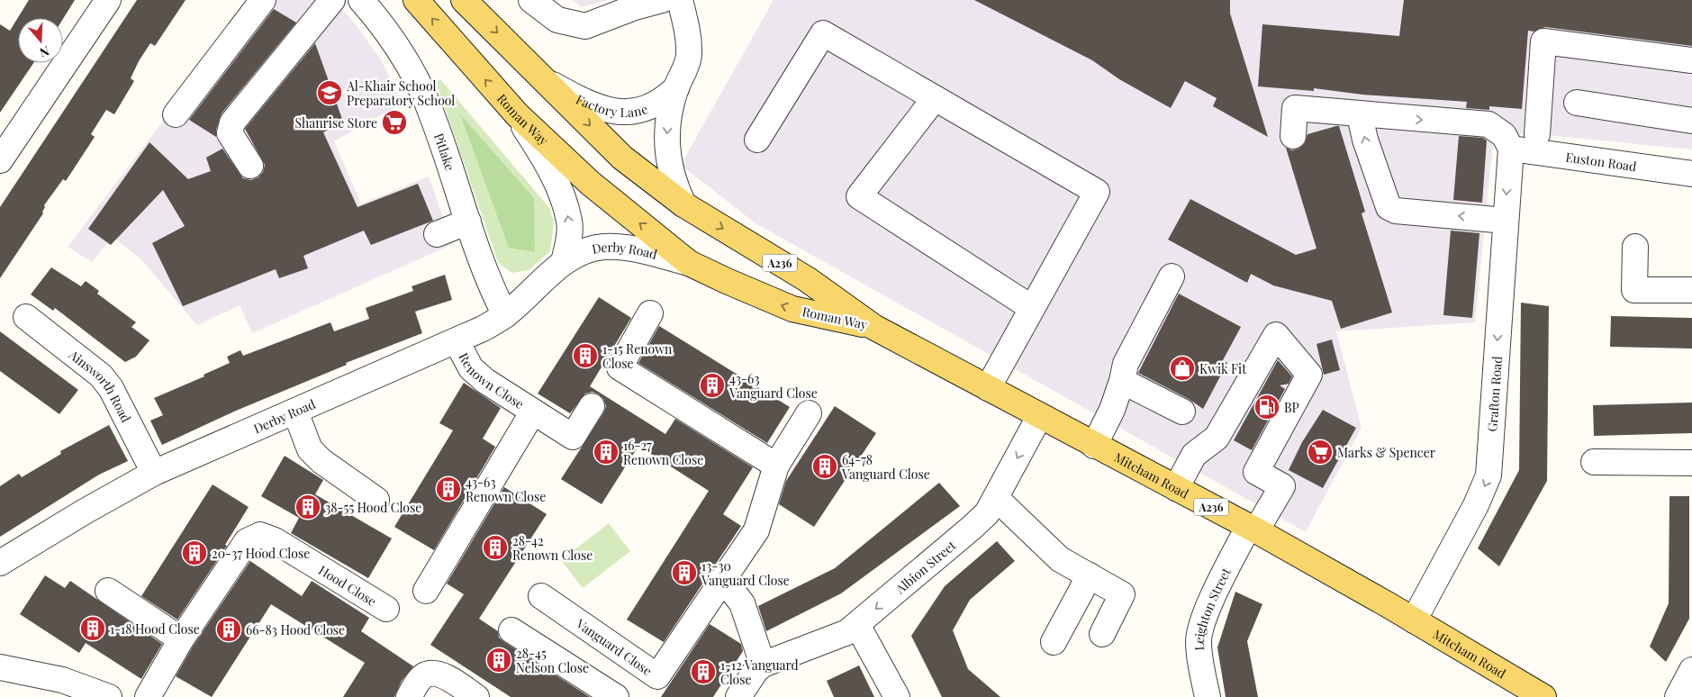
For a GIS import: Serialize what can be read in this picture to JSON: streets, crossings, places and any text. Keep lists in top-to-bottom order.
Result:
{
  "streets": {
    "main road": ["Roman Way", "A236", "Mitcham Road"],
    "street": [
      "Factory Lane",
      "Pitlake",
      "Euston Road",
      "Derby Road",
      "Renown Close",
      "Ainsworth Road",
      "Grafton Road",
      "Albion Street",
      "Hood Close",
      "Leighton Street",
      "Vanguard Close"
    ]
  },
  "crossings": [
    ["Factory Lane", "Roman Way"],
    ["Roman Way", "Derby Road"],
    ["Roman Way", "Mitcham Road"],
    ["Pitlake", "Derby Road"],
    ["Euston Road", "Grafton Road"],
    ["Derby Road", "Renown Close"],
    ["Derby Road", "Ainsworth Road"],
    ["Grafton Road", "Mitcham Road"],
    ["Mitcham Road", "Albion Street"],
    ["Mitcham Road", "Leighton Street"]
  ],
  "one_way": ["Grafton Road", "Albion Street"],
  "places": {
    "school or university": ["Al-Khair School Preparatory School"],
    "supermarket": ["Shanrise Store", "Marks & Spencer"],
    "building": [
      "1-15 Renown Close",
      "43-63 Vanguard Close",
      "16-27 Renown Close",
      "64-78 Vanguard Close",
      "43-63 Renown Close",
      "38-55 Hood Close",
      "28-42 Renown Close",
      "20-37 Hood Close",
      "13-30 Vanguard Close",
      "1-18 Hood Close",
      "66-83 Hood Close",
      "28-45 Nelson Close",
      "1-12 Vanguard Close"
    ],
    "shop": ["Kwik Fit"],
    "fuel station": ["BP"]
  },
  "north": "bottom"
}
